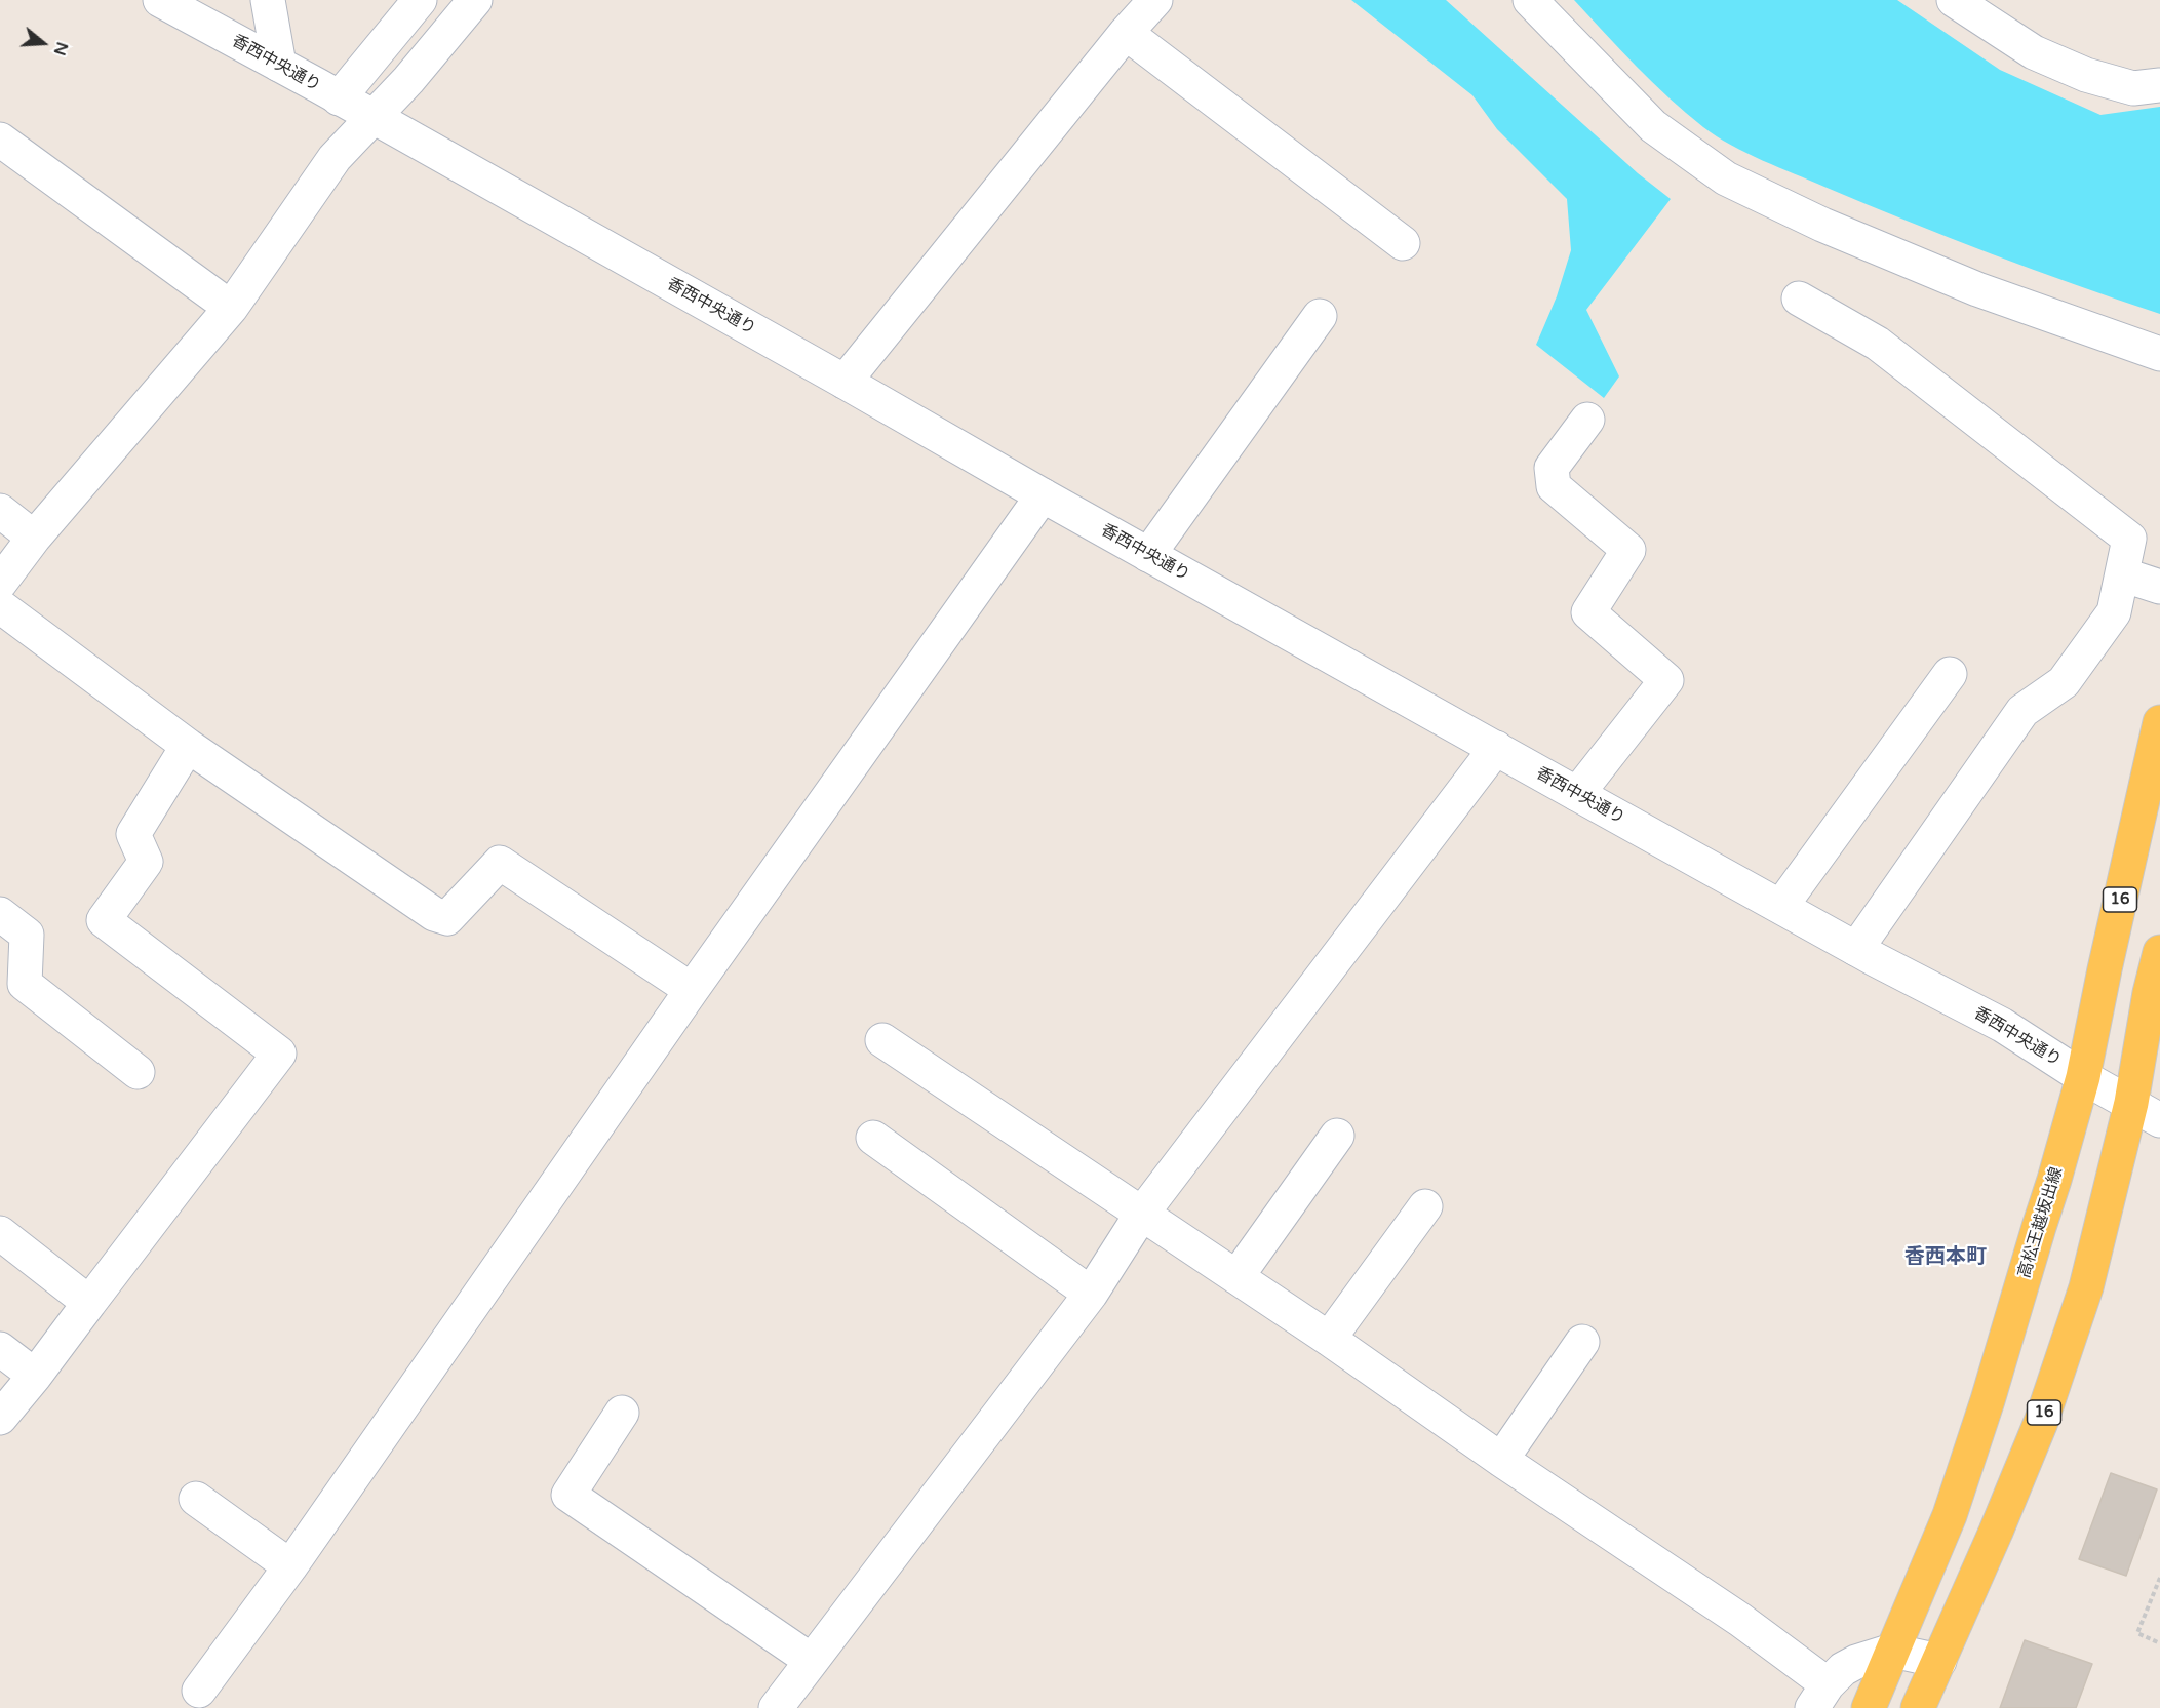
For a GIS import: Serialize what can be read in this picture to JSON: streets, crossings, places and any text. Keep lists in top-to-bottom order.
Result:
{
  "streets": {
    "main road": ["16", "高松王越坂出線"],
    "street": ["香西中央通り"]
  },
  "crossings": [
    ["香西中央通り", "16"],
    ["香西中央通り", "高松王越坂出線"]
  ],
  "districts": ["香西本町"],
  "north": "right"
}
